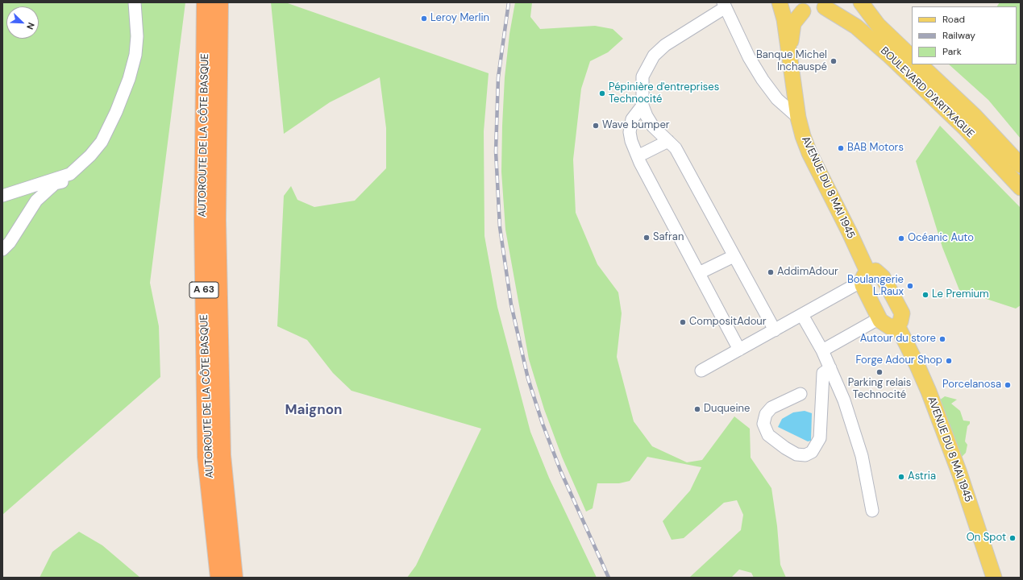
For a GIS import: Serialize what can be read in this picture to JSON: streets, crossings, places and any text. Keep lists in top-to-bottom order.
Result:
{
  "streets": {
    "highway": ["AUTOROUTE DE LA CÔTE BASQUE", "A 63"],
    "main road": ["BOULEVARD D'ARITXAGUE", "AVENUE DU 8 MAI 1945"]
  },
  "districts": ["Maignon"],
  "places": [
    "Leroy Merlin",
    "Banque Michel Inchauspé",
    "Pépinière d'entreprises Technocité",
    "Wave bumper",
    "BAB Motors",
    "Safran",
    "Océanic Auto",
    "AddimAdour",
    "Boulangerie L.Raux",
    "Le Premium",
    "CompositAdour",
    "Autour du store",
    "Forge Adour Shop",
    "Parking relais Technocité",
    "Porcelanosa",
    "Duqueine",
    "Astria",
    "On Spot"
  ],
  "legend": ["Road", "Railway", "Park"],
  "north": "bottom right"
}
